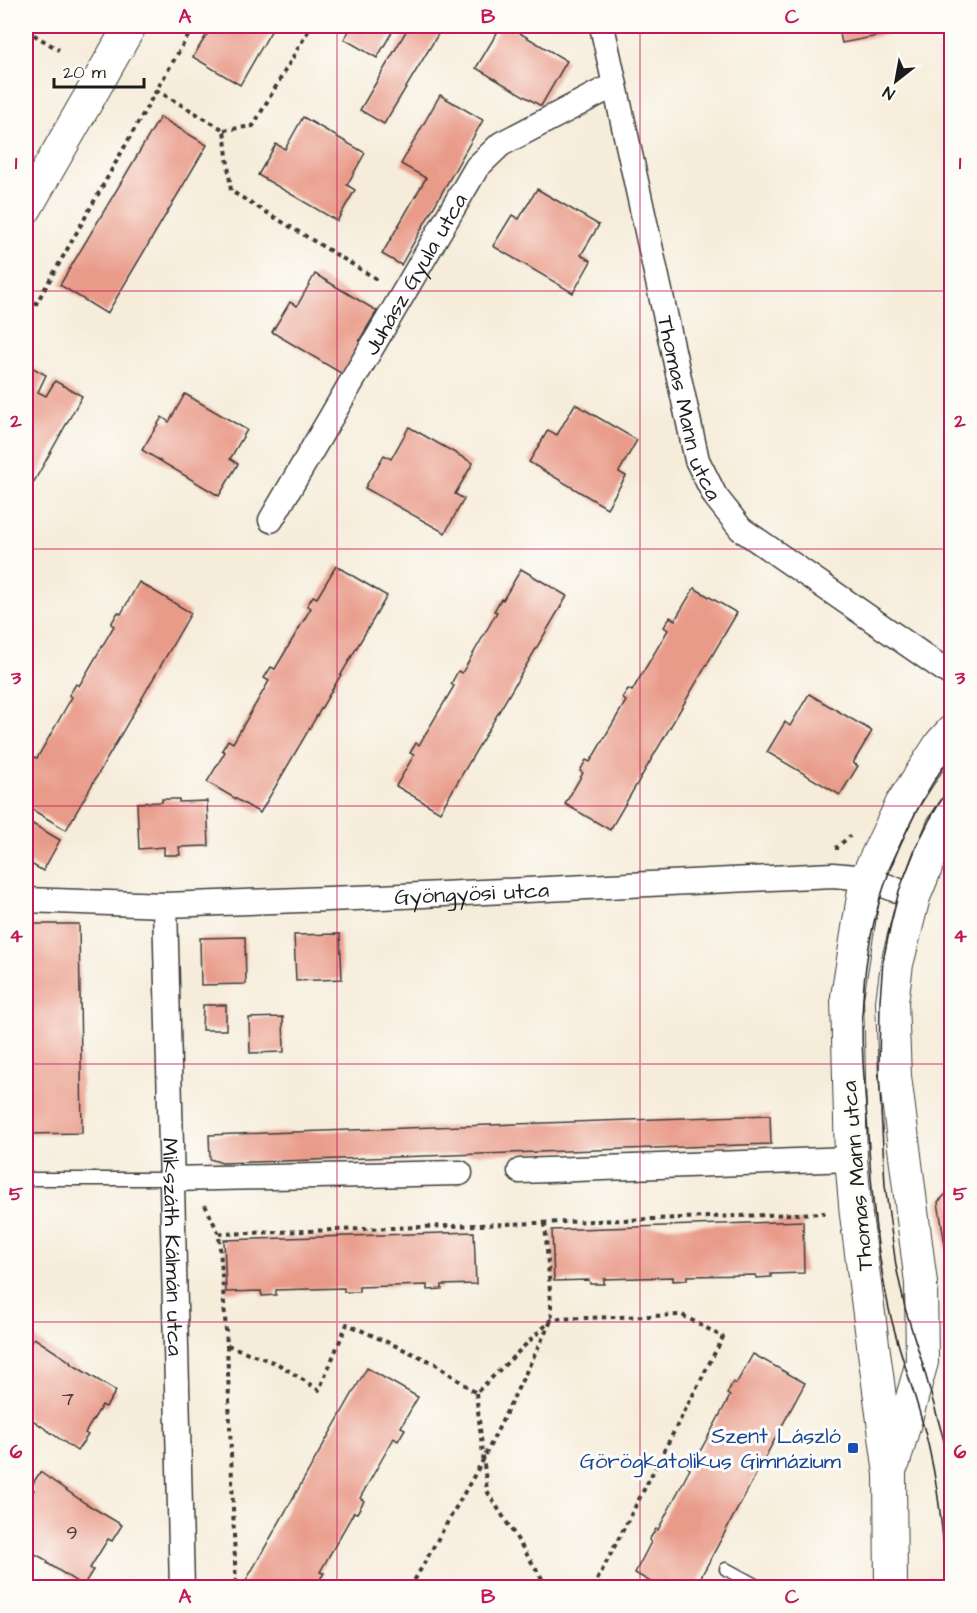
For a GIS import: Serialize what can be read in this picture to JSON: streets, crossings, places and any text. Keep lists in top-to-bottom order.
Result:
{
  "streets": {
    "street": [
      "Juhász Gyula utca",
      "Thomas Mann utca",
      "Gyöngyösi utca",
      "Mikszáth Kálmán utca"
    ]
  },
  "crossings": [
    ["Juhász Gyula utca", "Thomas Mann utca"],
    ["Thomas Mann utca", "Gyöngyösi utca"],
    ["Gyöngyösi utca", "Mikszáth Kálmán utca"]
  ],
  "places": {
    "transit": ["Szent László Görögkatolikus Gimnázium"]
  },
  "house_numbers": ["7", "9"],
  "scale_bar": "20 m",
  "north": "bottom left",
  "grid": {
    "columns": ["A", "B", "C"],
    "rows": [
      "1",
      "2",
      "3",
      "4",
      "5",
      "6"
    ]
  }
}
